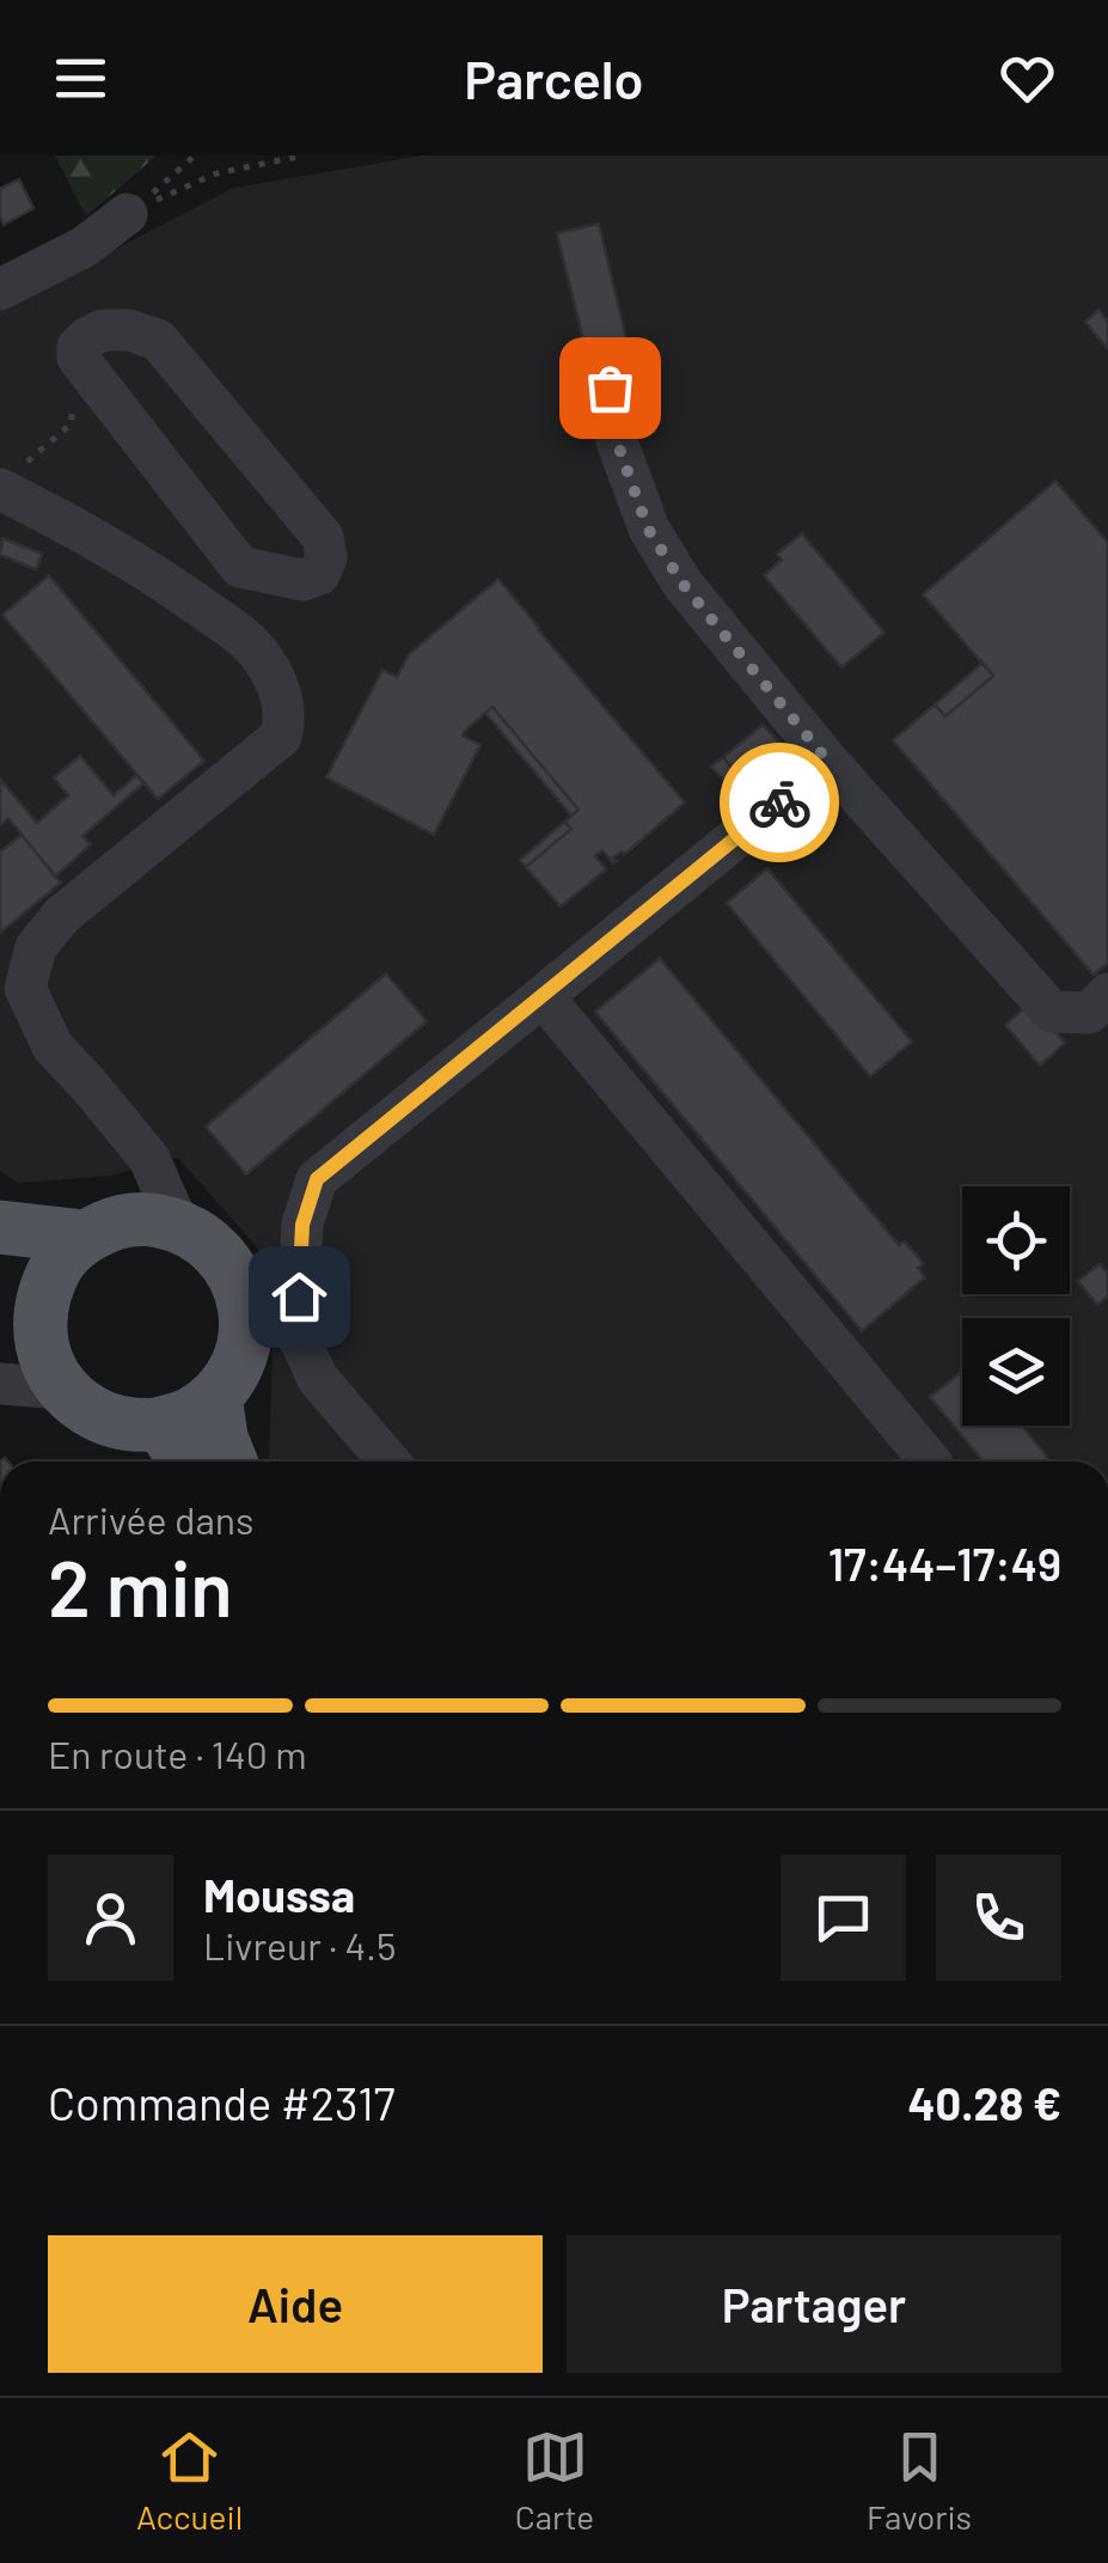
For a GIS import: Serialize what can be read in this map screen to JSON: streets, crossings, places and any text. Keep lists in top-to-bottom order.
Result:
{
  "page": {
    "header": "Parcelo",
    "heading": ["2 min", "Arrivée dans", "17:44–17:49"],
    "panel": [
      "Moussa",
      "Livreur · 4.5",
      "Commande #2317",
      "40.28 €"
    ],
    "bar": "En route · 140 m",
    "buttons": ["Aide", "Partager"],
    "tabs": ["Accueil", "Carte", "Favoris"]
  }
}
